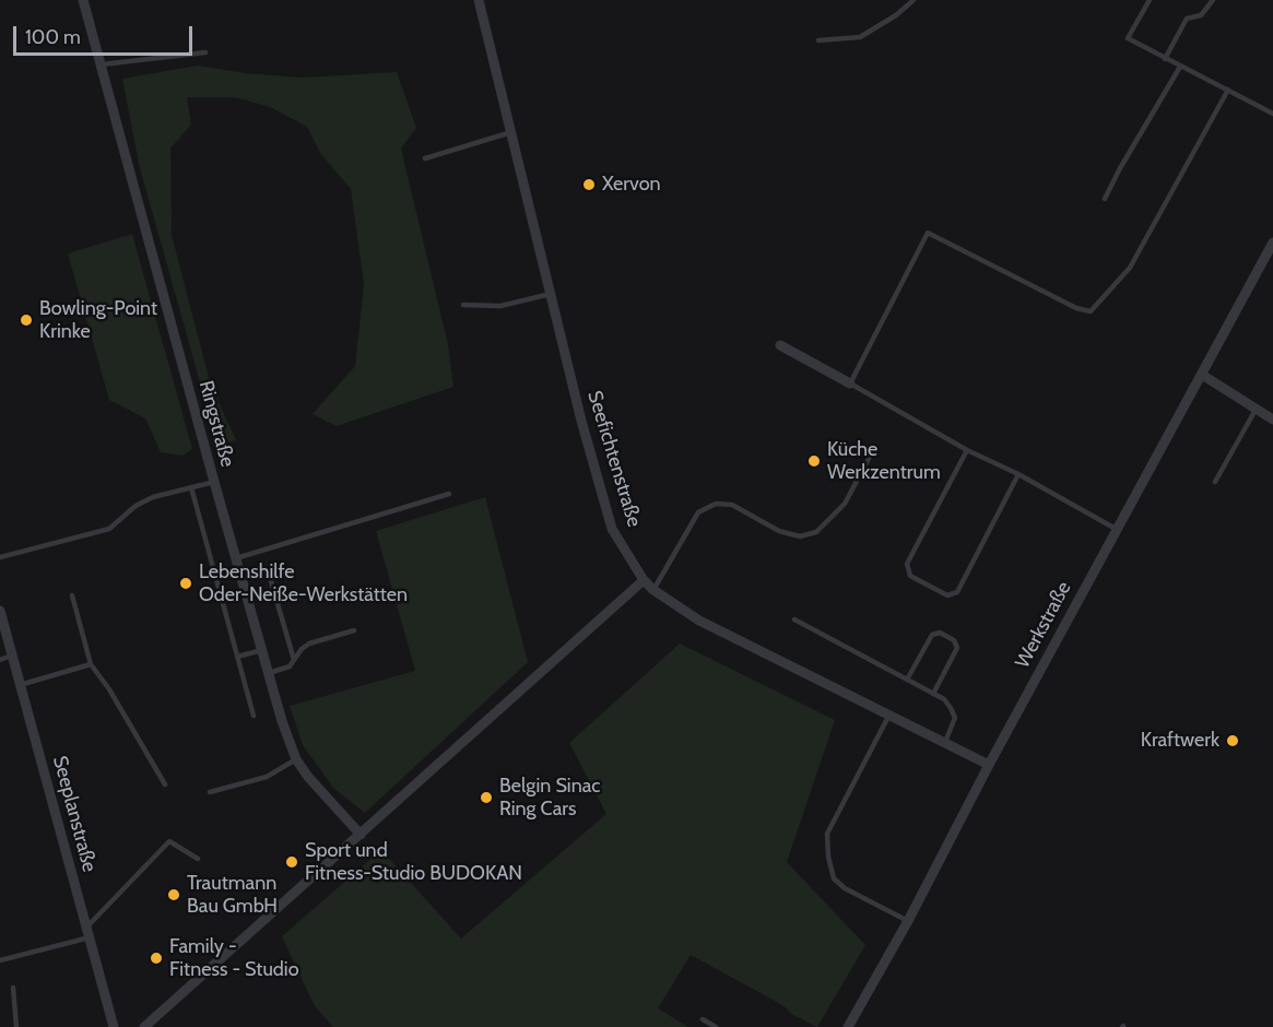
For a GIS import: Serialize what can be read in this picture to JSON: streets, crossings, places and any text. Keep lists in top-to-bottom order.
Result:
{
  "streets": {
    "street": [
      "Ringstraße",
      "Seefichtenstraße",
      "Werkstraße",
      "Seeplanstraße"
    ]
  },
  "crossings": [
    ["Seefichtenstraße", "Werkstraße"]
  ],
  "places": [
    "Xervon",
    "Bowling-Point Krinke",
    "Küche Werkzentrum",
    "Lebenshilfe Oder-Neiße-Werkstätten",
    "Kraftwerk",
    "Belgin Sinac Ring Cars",
    "Sport und Fitness-Studio BUDOKAN",
    "Trautmann Bau GmbH",
    "Family - Fitness - Studio"
  ],
  "scale_bar": "100 m"
}
